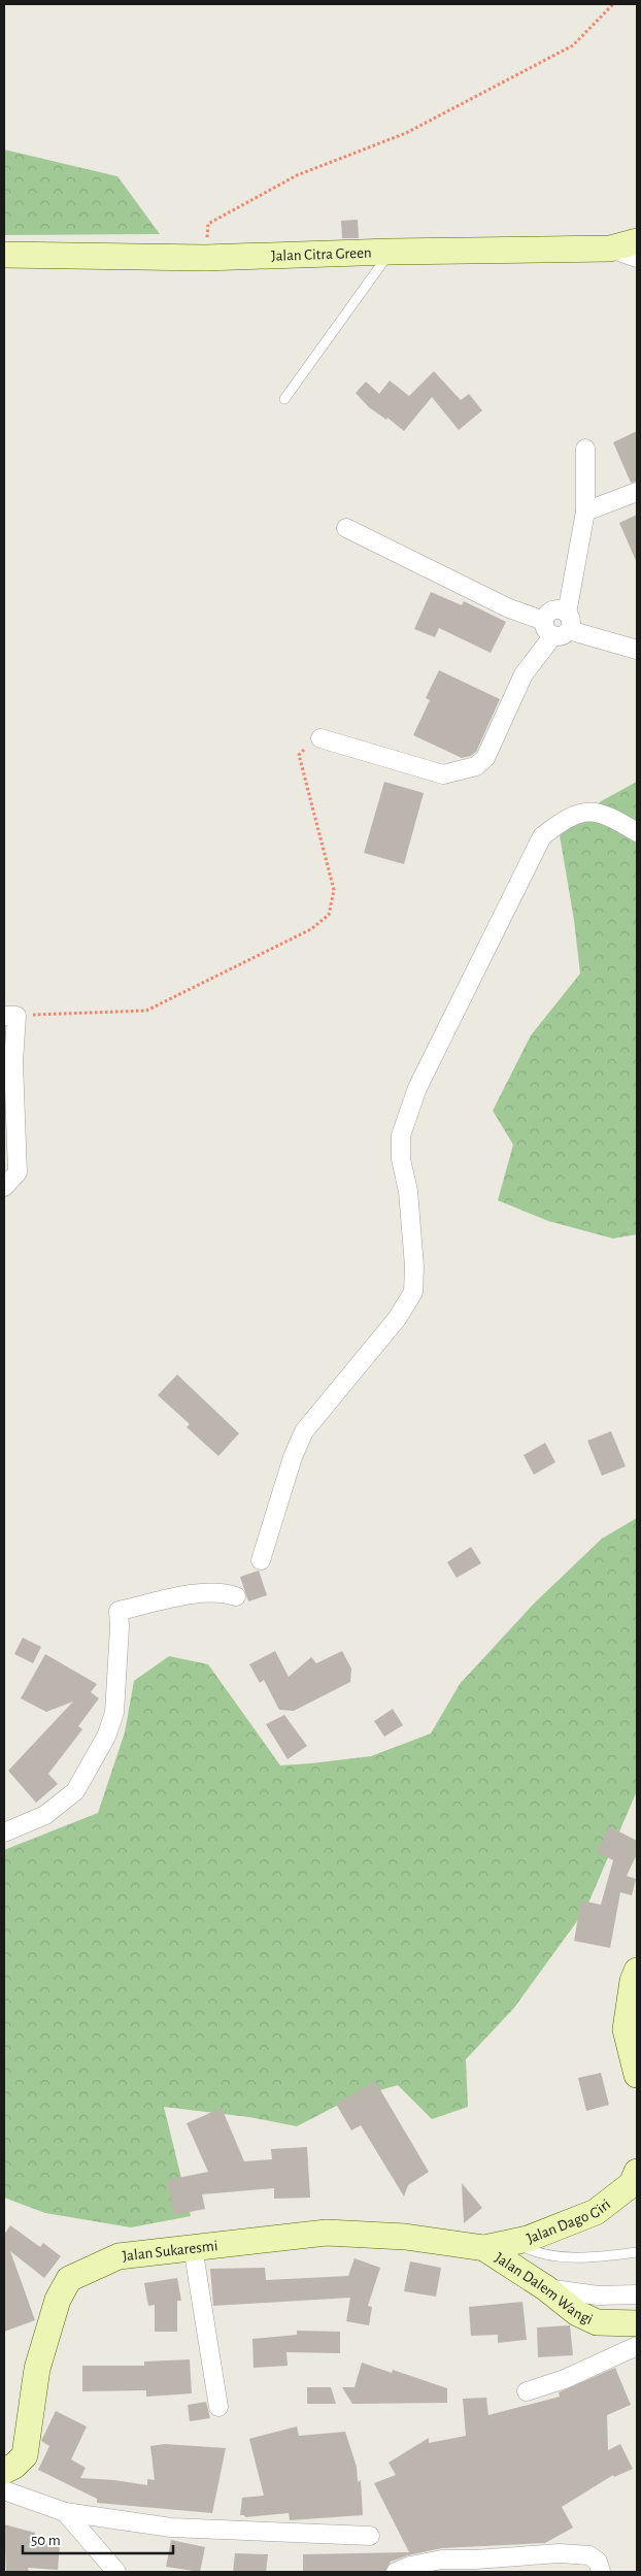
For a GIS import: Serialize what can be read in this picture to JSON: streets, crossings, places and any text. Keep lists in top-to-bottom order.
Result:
{
  "streets": {
    "main road": [
      "Jalan Citra Green",
      "Jalan Dago Giri",
      "Jalan Sukaresmi",
      "Jalan Dalem Wangi"
    ]
  },
  "crossings": [
    ["Jalan Dago Giri", "Jalan Sukaresmi"],
    ["Jalan Dago Giri", "Jalan Dalem Wangi"],
    ["Jalan Sukaresmi", "Jalan Dalem Wangi"]
  ],
  "scale_bar": "50 m"
}
